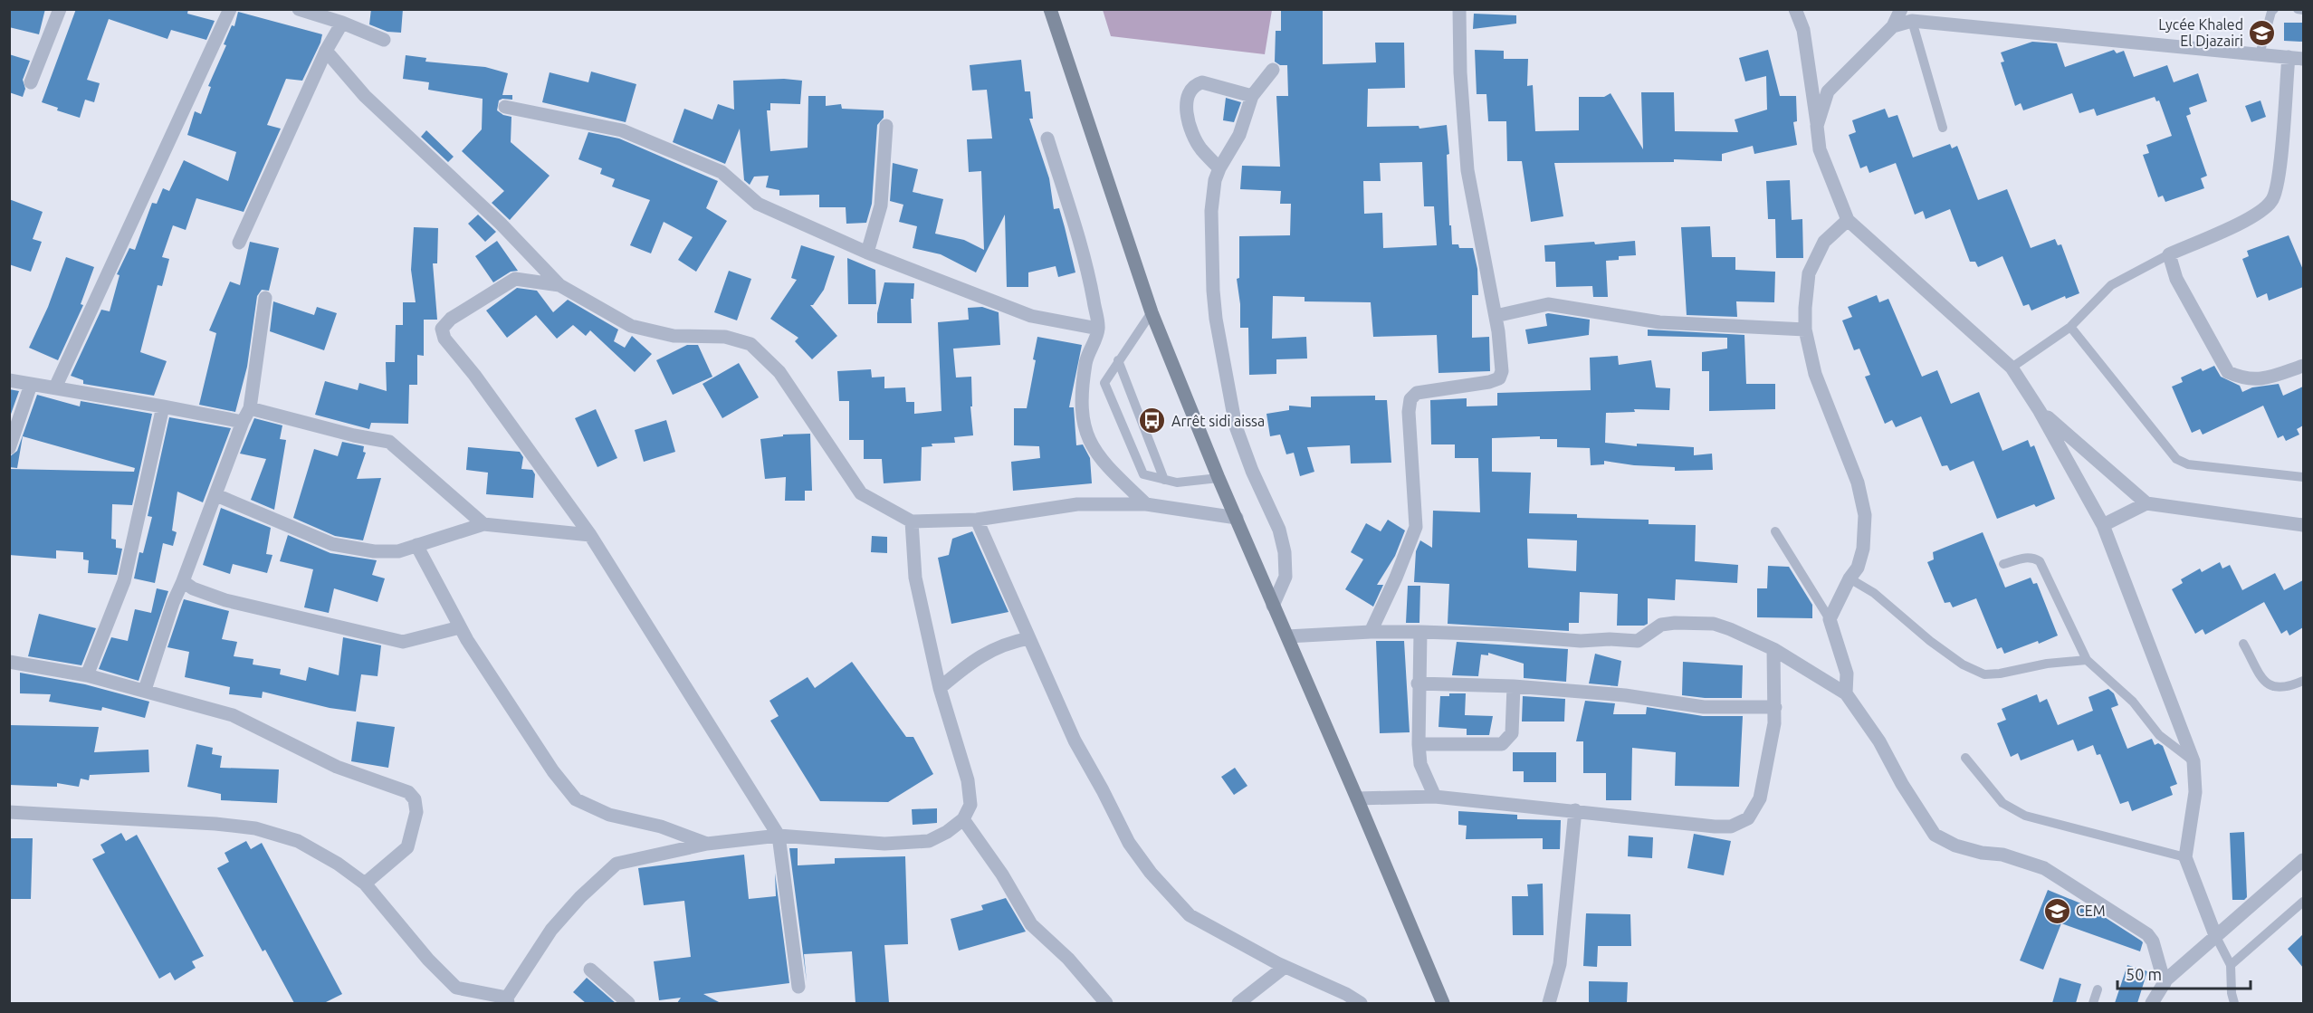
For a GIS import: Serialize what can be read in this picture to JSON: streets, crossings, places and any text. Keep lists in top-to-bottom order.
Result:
{
  "places": {
    "school or university": ["Lycée Khaled El Djazairi", "CEM"],
    "bus stop": ["Arrêt sidi aissa"]
  },
  "scale_bar": "50 m"
}
